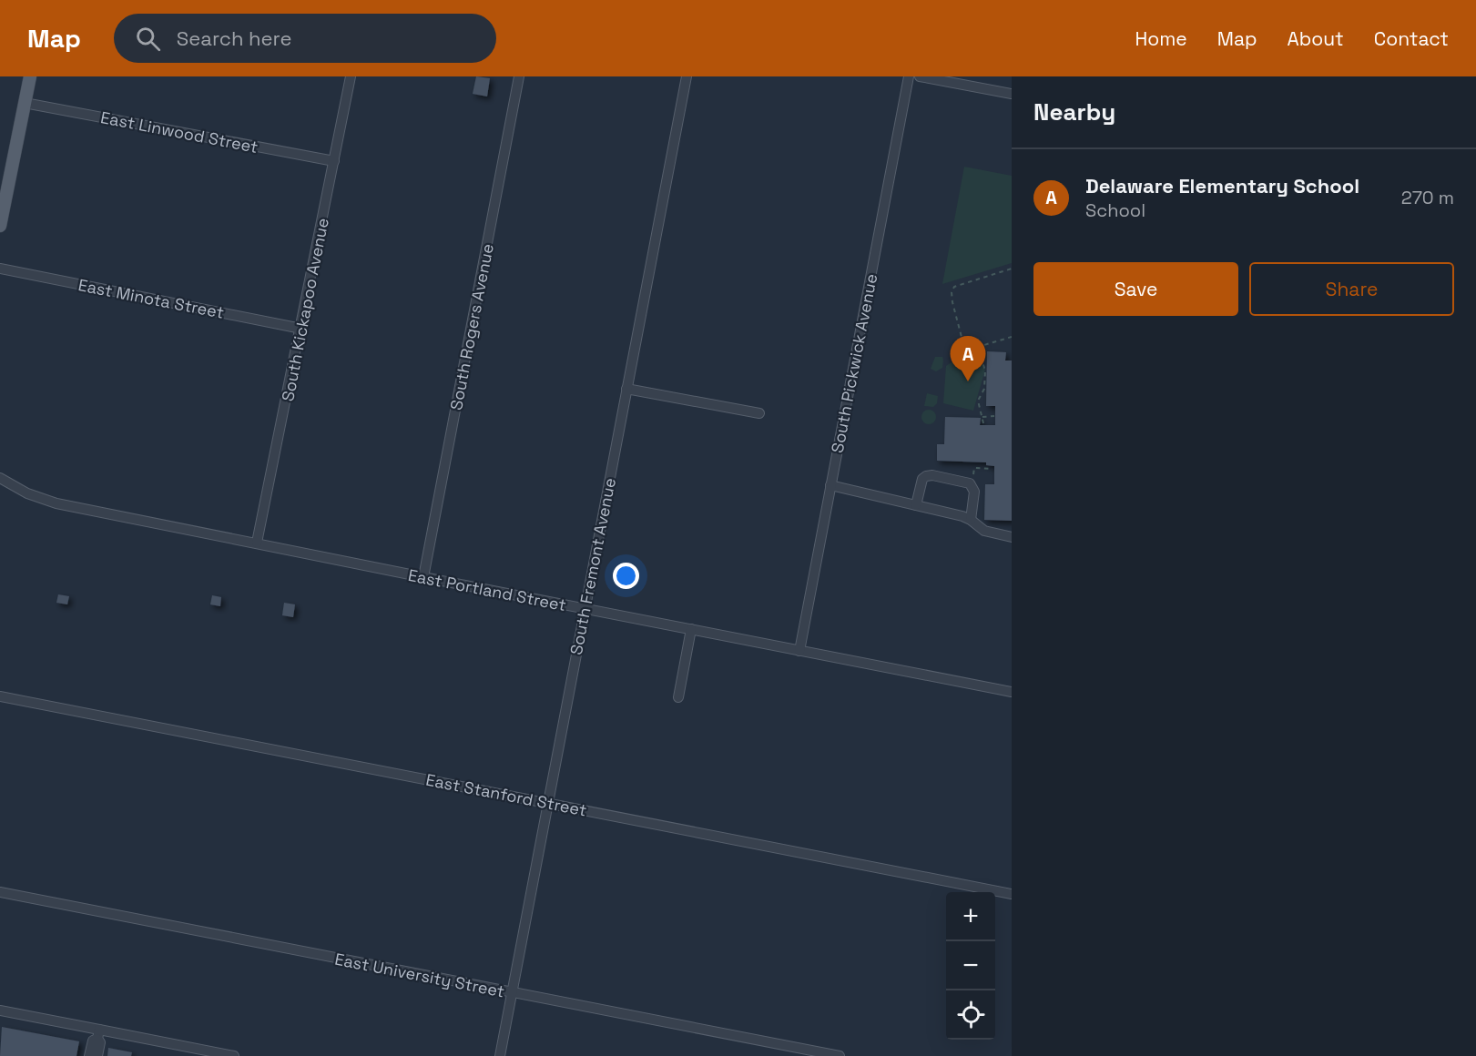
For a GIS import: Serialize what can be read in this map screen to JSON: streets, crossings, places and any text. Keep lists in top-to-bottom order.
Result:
{
  "streets": {
    "street": [
      "East Linwood Street",
      "East Minota Street",
      "South Kickapoo Avenue",
      "South Rogers Avenue",
      "South Pickwick Avenue",
      "South Fremont Avenue",
      "East Portland Street",
      "East Stanford Street",
      "East University Street"
    ]
  },
  "crossings": [
    ["East Linwood Street", "South Kickapoo Avenue"],
    ["East Minota Street", "South Kickapoo Avenue"],
    ["South Kickapoo Avenue", "East Portland Street"],
    ["South Rogers Avenue", "East Portland Street"],
    ["South Pickwick Avenue", "East Portland Street"],
    ["South Fremont Avenue", "East Portland Street"],
    ["South Fremont Avenue", "East Stanford Street"],
    ["South Fremont Avenue", "East University Street"]
  ],
  "page": {
    "header": "Map",
    "search": "Search here",
    "nav": [
      "Home",
      "Map",
      "About",
      "Contact"
    ],
    "heading": "Nearby",
    "list": [
      {
        "mark": "A",
        "name": "Delaware Elementary School",
        "note": "School",
        "value": "270 m"
      }
    ],
    "buttons": ["Save", "Share"],
    "pins": "A",
    "map_buttons": ["+", "−"]
  }
}
